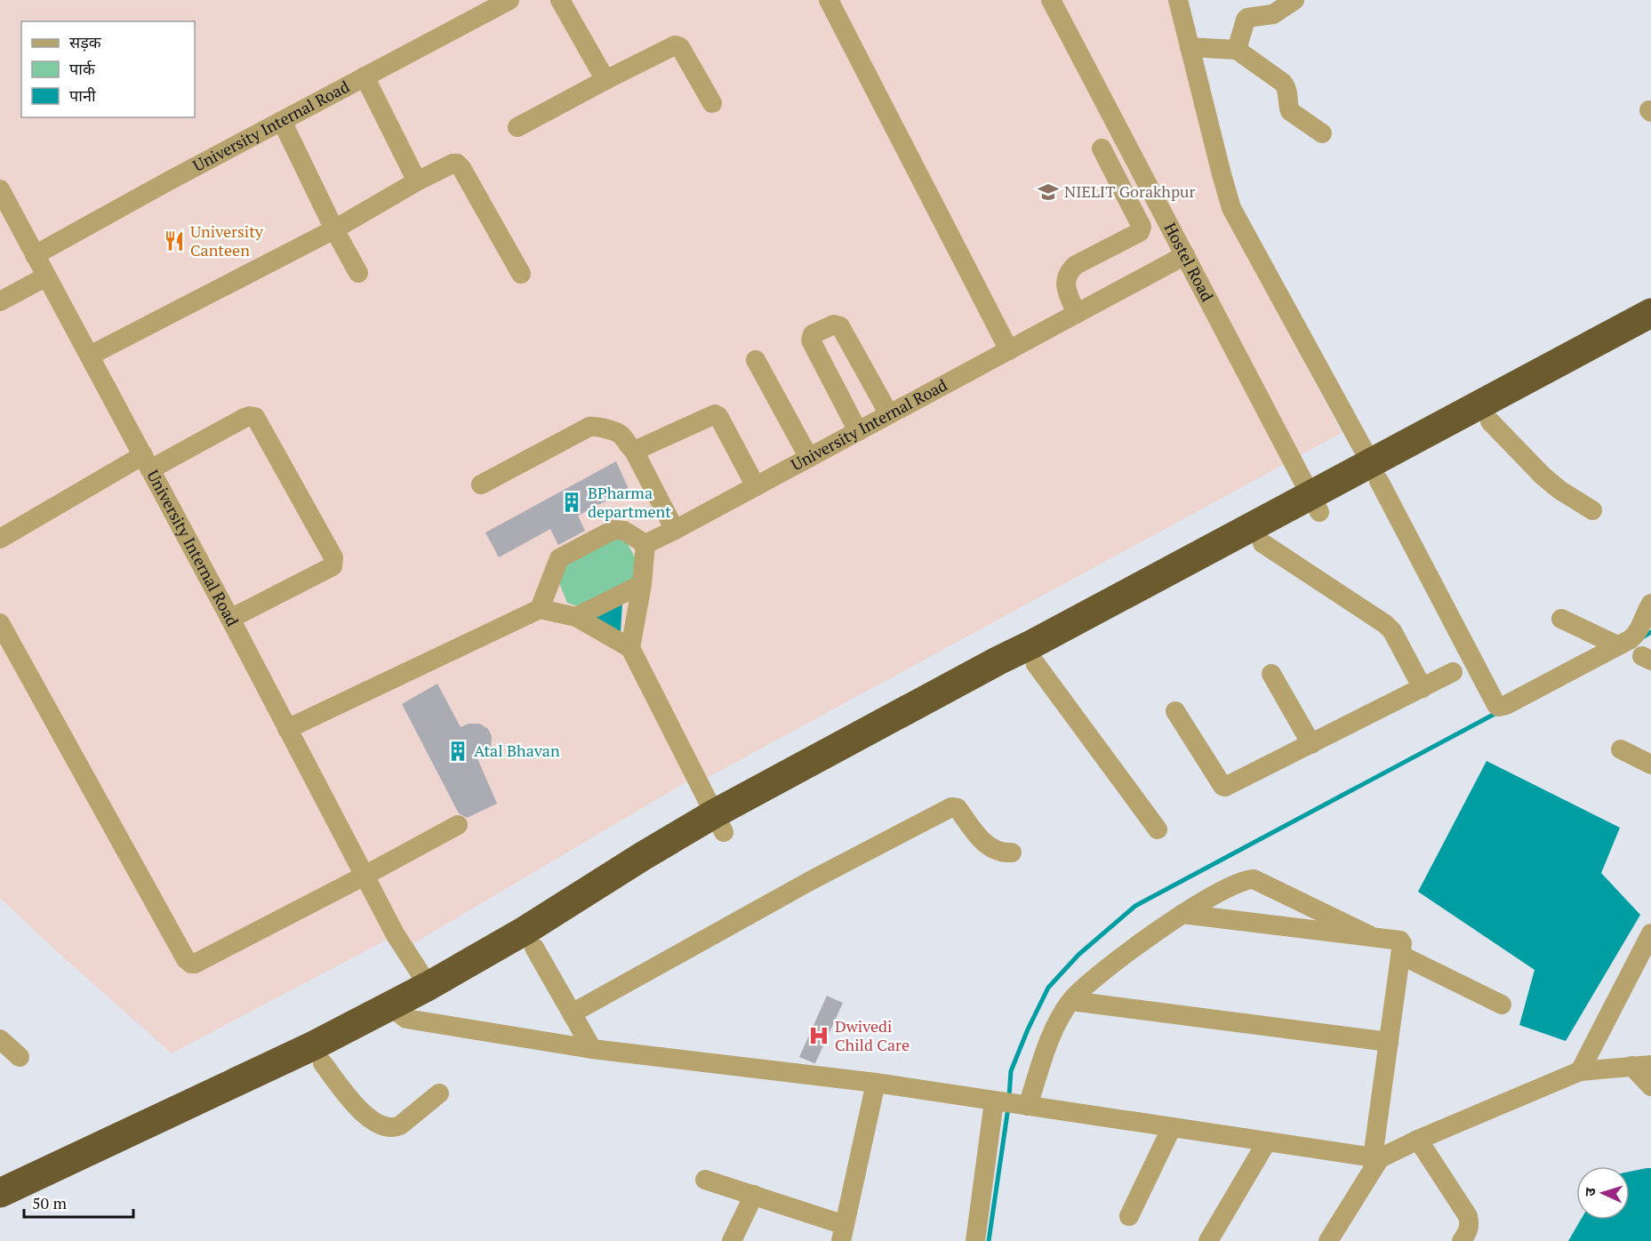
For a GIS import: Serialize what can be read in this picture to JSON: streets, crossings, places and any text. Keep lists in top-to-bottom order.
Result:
{
  "streets": {
    "street": ["University Internal Road", "Hostel Road"]
  },
  "crossings": [
    ["University Internal Road", "Hostel Road"]
  ],
  "places": {
    "school or university": ["NIELIT Gorakhpur"],
    "restaurant": ["University Canteen"],
    "building": ["BPharma department", "Atal Bhavan"],
    "hospital": ["Dwivedi Child Care"]
  },
  "legend": ["सड़क", "पार्क", "पानी"],
  "scale_bar": "50 m",
  "north": "left"
}
